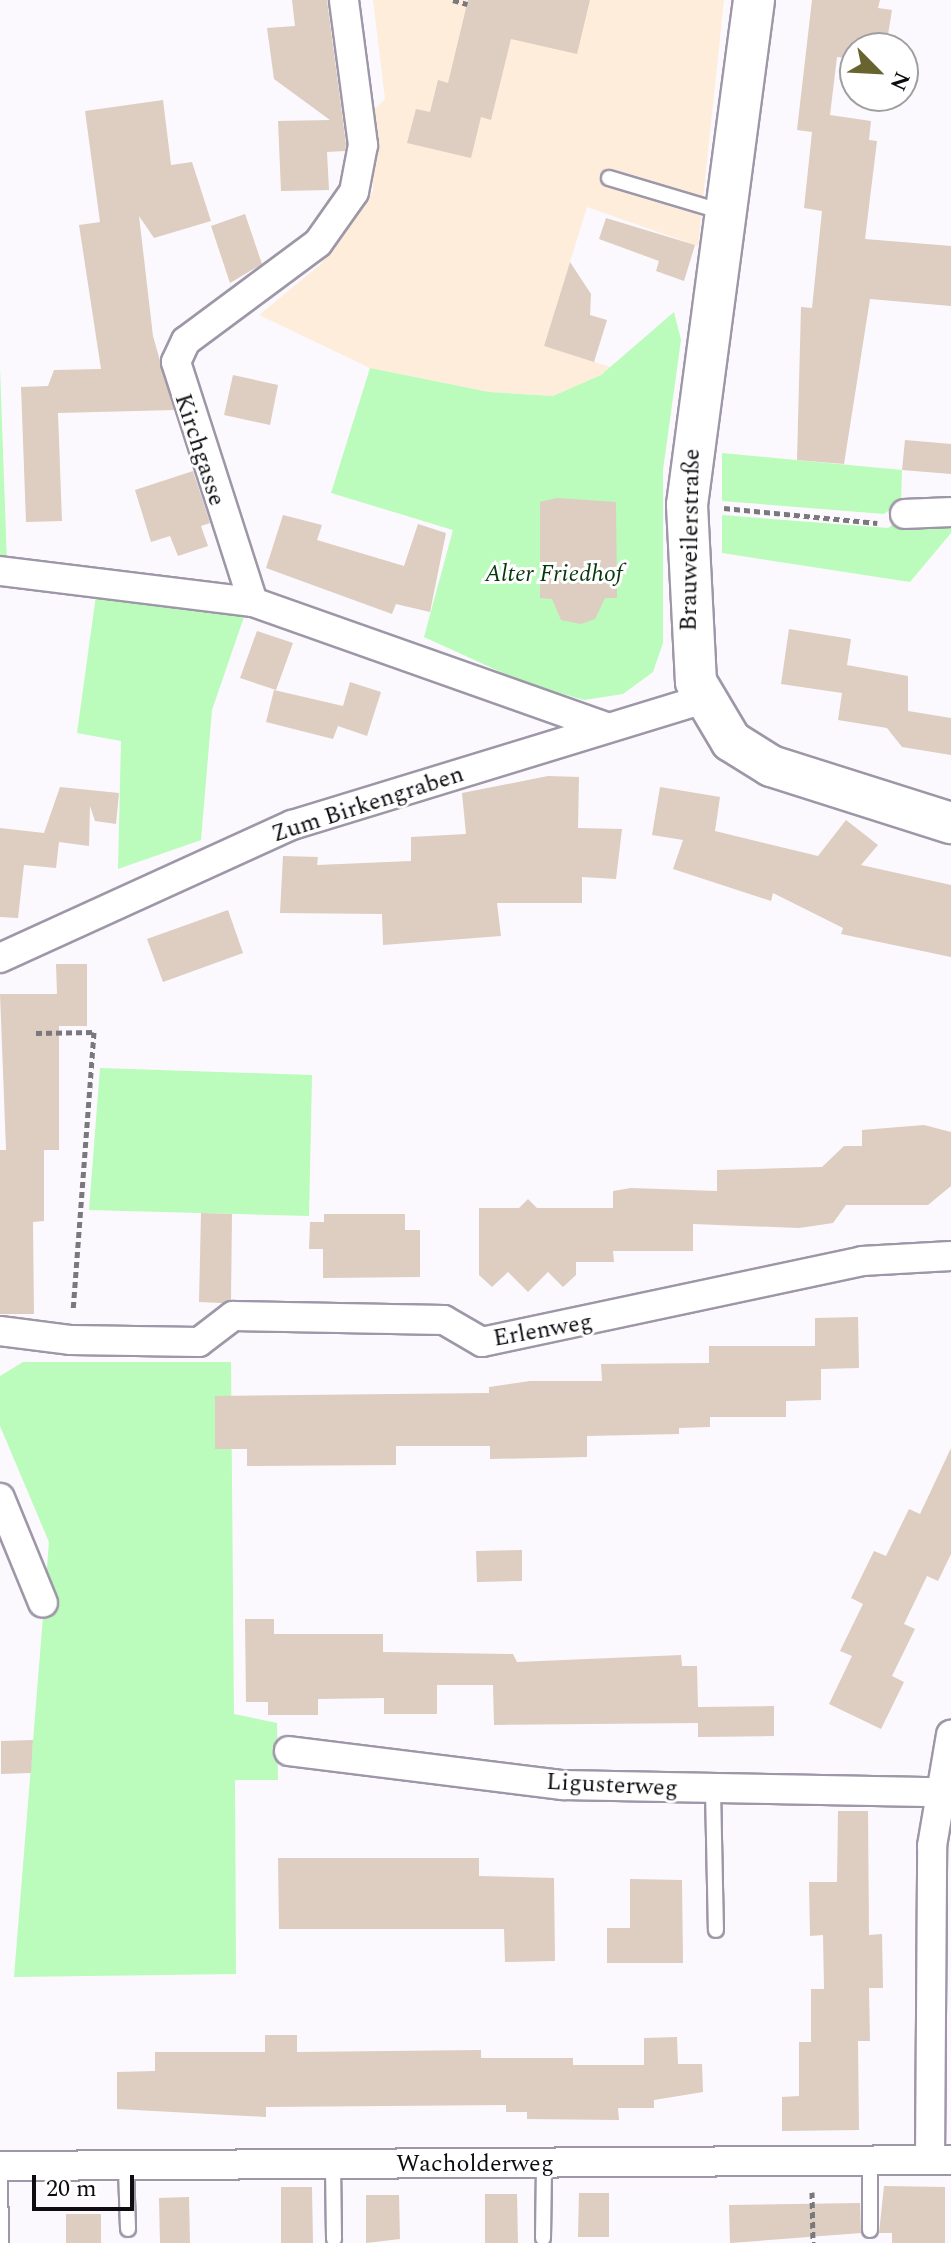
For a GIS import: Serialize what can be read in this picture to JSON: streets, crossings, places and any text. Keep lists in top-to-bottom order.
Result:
{
  "streets": {
    "street": [
      "Kirchgasse",
      "Brauweilerstraße",
      "Zum Birkengraben",
      "Erlenweg",
      "Ligusterweg",
      "Wacholderweg"
    ]
  },
  "crossings": [
    ["Brauweilerstraße", "Zum Birkengraben"]
  ],
  "parks": ["Alter Friedhof"],
  "scale_bar": "20 m",
  "north": "bottom right"
}
